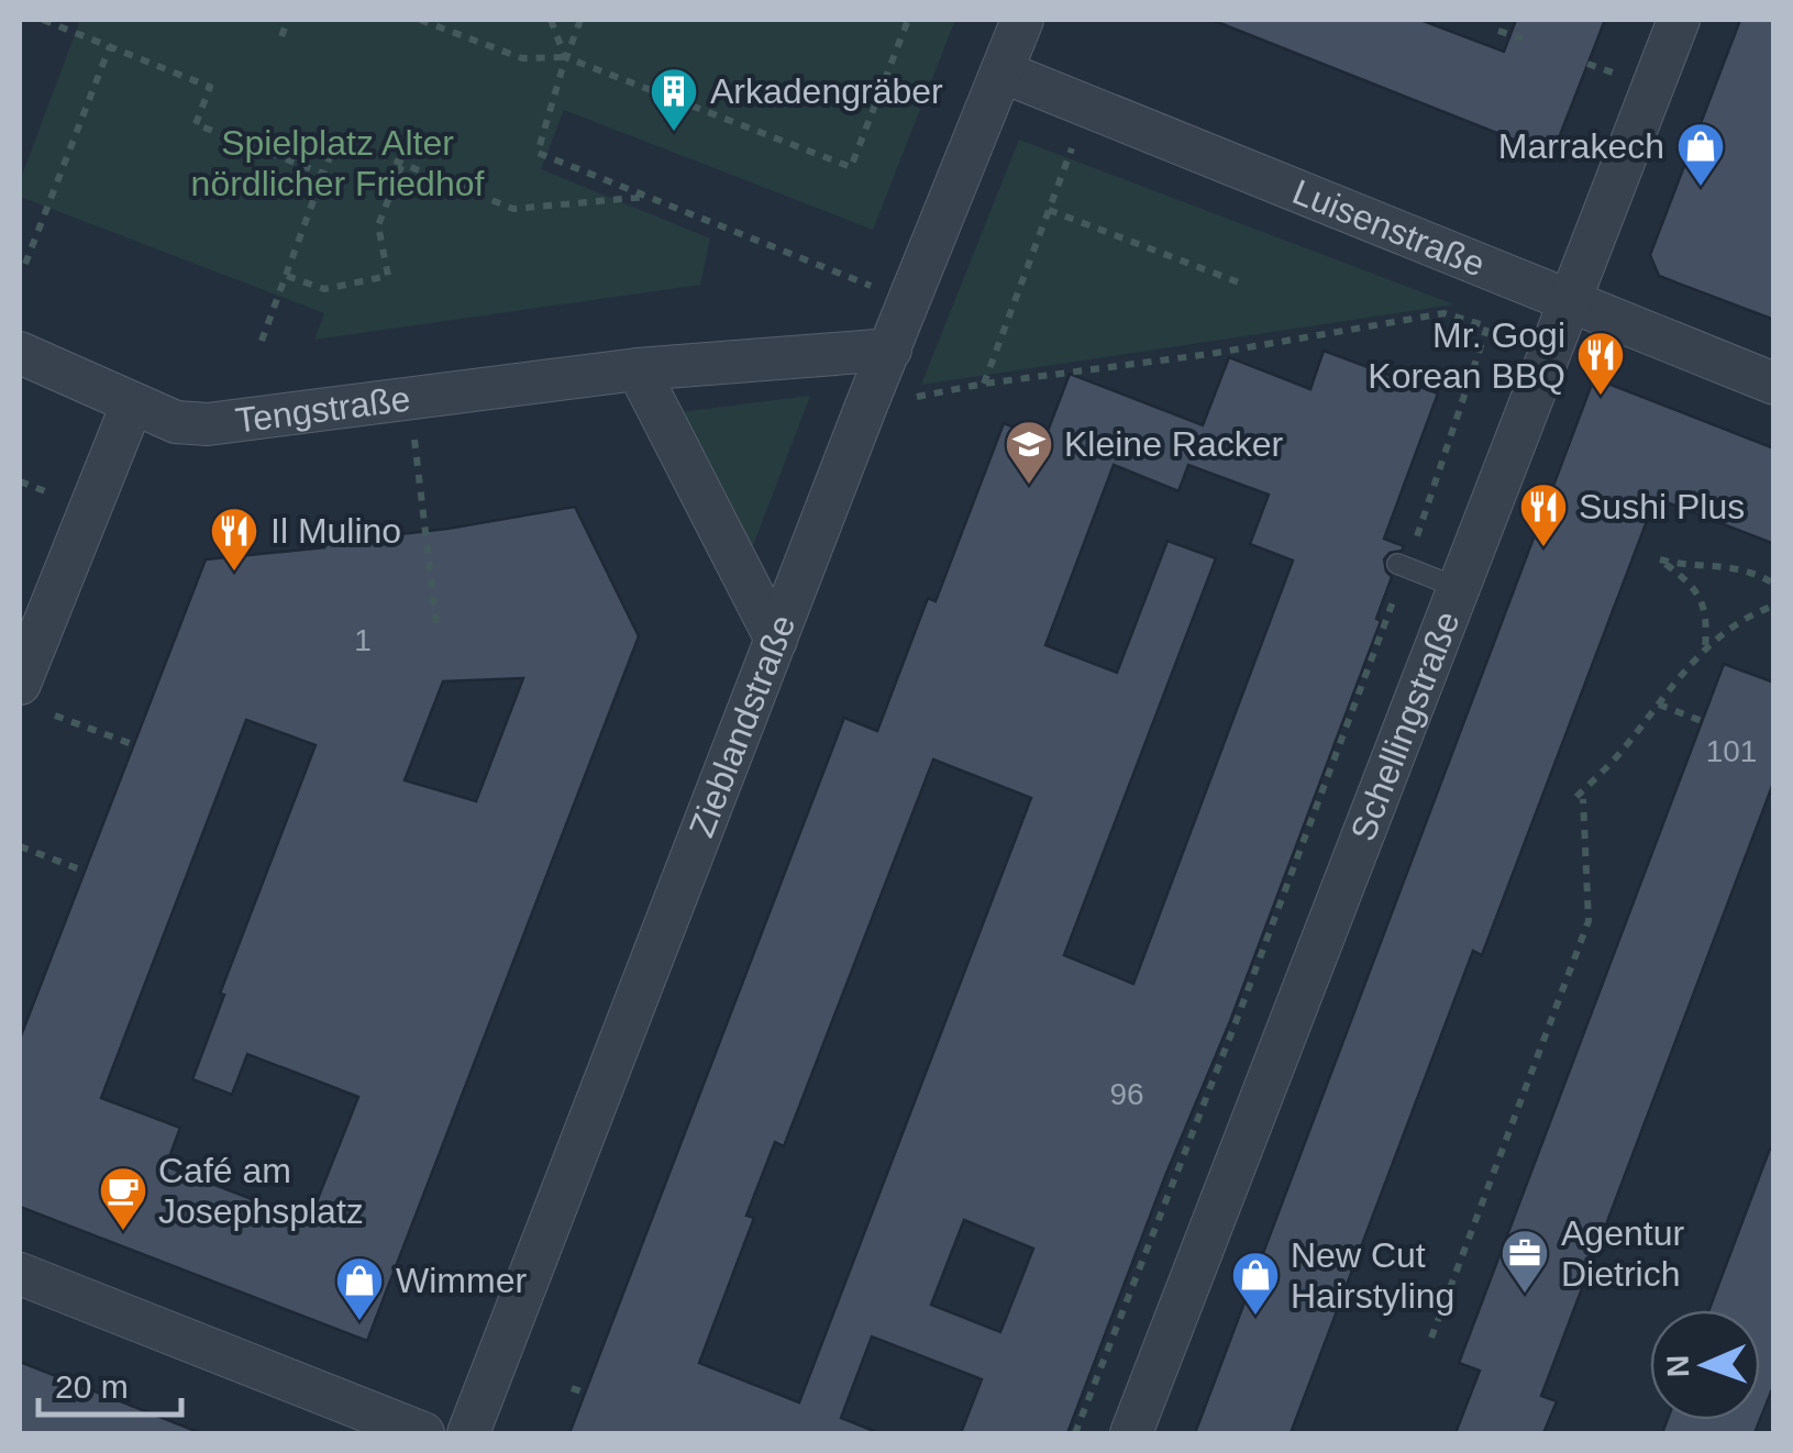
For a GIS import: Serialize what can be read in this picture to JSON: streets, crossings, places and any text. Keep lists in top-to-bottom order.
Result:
{
  "streets": {
    "street": [
      "Luisenstraße",
      "Tengstraße",
      "Zieblandstraße",
      "Schellingstraße"
    ]
  },
  "crossings": [
    ["Luisenstraße", "Zieblandstraße"],
    ["Luisenstraße", "Schellingstraße"],
    ["Tengstraße", "Zieblandstraße"]
  ],
  "parks": ["Spielplatz Alter nördlicher Friedhof"],
  "places": {
    "building": ["Arkadengräber"],
    "shop": ["Marrakech", "New Cut Hairstyling", "Wimmer"],
    "restaurant": ["Mr. Gogi Korean BBQ", "Sushi Plus", "Il Mulino"],
    "school or university": ["Kleine Racker"],
    "cafe": ["Café am Josephsplatz"],
    "office": ["Agentur Dietrich"]
  },
  "house_numbers": ["1", "101", "96"],
  "scale_bar": "20 m",
  "north": "left"
}
